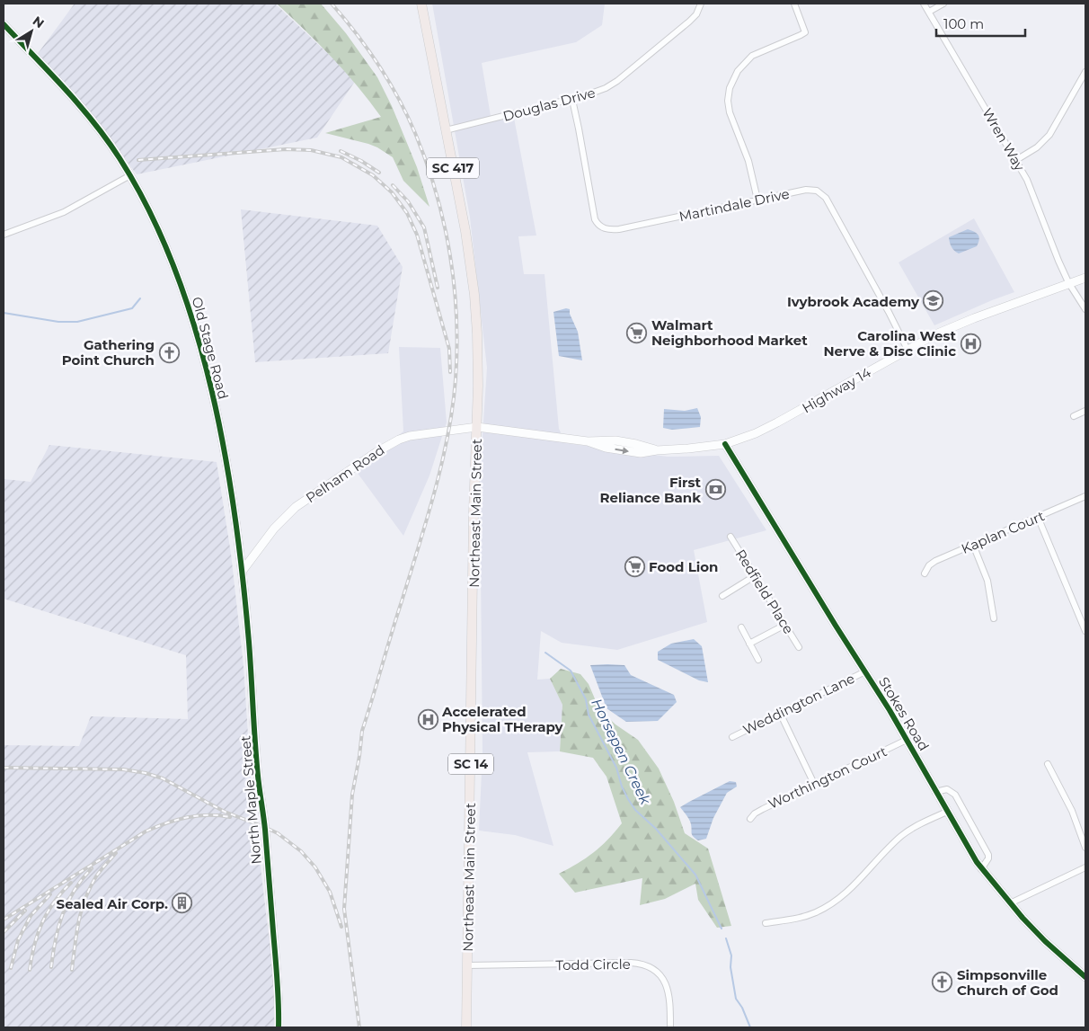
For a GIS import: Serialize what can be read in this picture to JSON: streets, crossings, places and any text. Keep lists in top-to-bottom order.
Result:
{
  "streets": {
    "main road": ["SC 417", "Northeast Main Street", "SC 14"],
    "street": [
      "Douglas Drive",
      "Wren Way",
      "Martindale Drive",
      "Old Stage Road",
      "Highway 14",
      "Pelham Road",
      "Kaplan Court",
      "Redfield Place",
      "Weddington Lane",
      "Stokes Road",
      "Worthington Court",
      "North Maple Street",
      "Todd Circle"
    ]
  },
  "crossings": [
    ["Douglas Drive", "Martindale Drive"],
    ["Douglas Drive", "Northeast Main Street"],
    ["Wren Way", "Highway 14"],
    ["Martindale Drive", "Highway 14"],
    ["Old Stage Road", "Pelham Road"],
    ["Old Stage Road", "North Maple Street"],
    ["Highway 14", "Pelham Road"],
    ["Highway 14", "Northeast Main Street"],
    ["Highway 14", "Stokes Road"],
    ["Pelham Road", "Northeast Main Street"],
    ["Pelham Road", "North Maple Street"],
    ["Northeast Main Street", "Todd Circle"],
    ["Weddington Lane", "Stokes Road"],
    ["Stokes Road", "Worthington Court"]
  ],
  "water": ["Horsepen Creek"],
  "places": {
    "school or university": ["Ivybrook Academy"],
    "supermarket": ["Walmart Neighborhood Market", "Food Lion"],
    "hospital": ["Carolina West Nerve & Disc Clinic", "Accelerated Physical THerapy"],
    "church": ["Gathering Point Church", "Simpsonville Church of God"],
    "bank": ["First Reliance Bank"],
    "building": ["Sealed Air Corp."]
  },
  "scale_bar": "100 m",
  "north": "top right"
}
